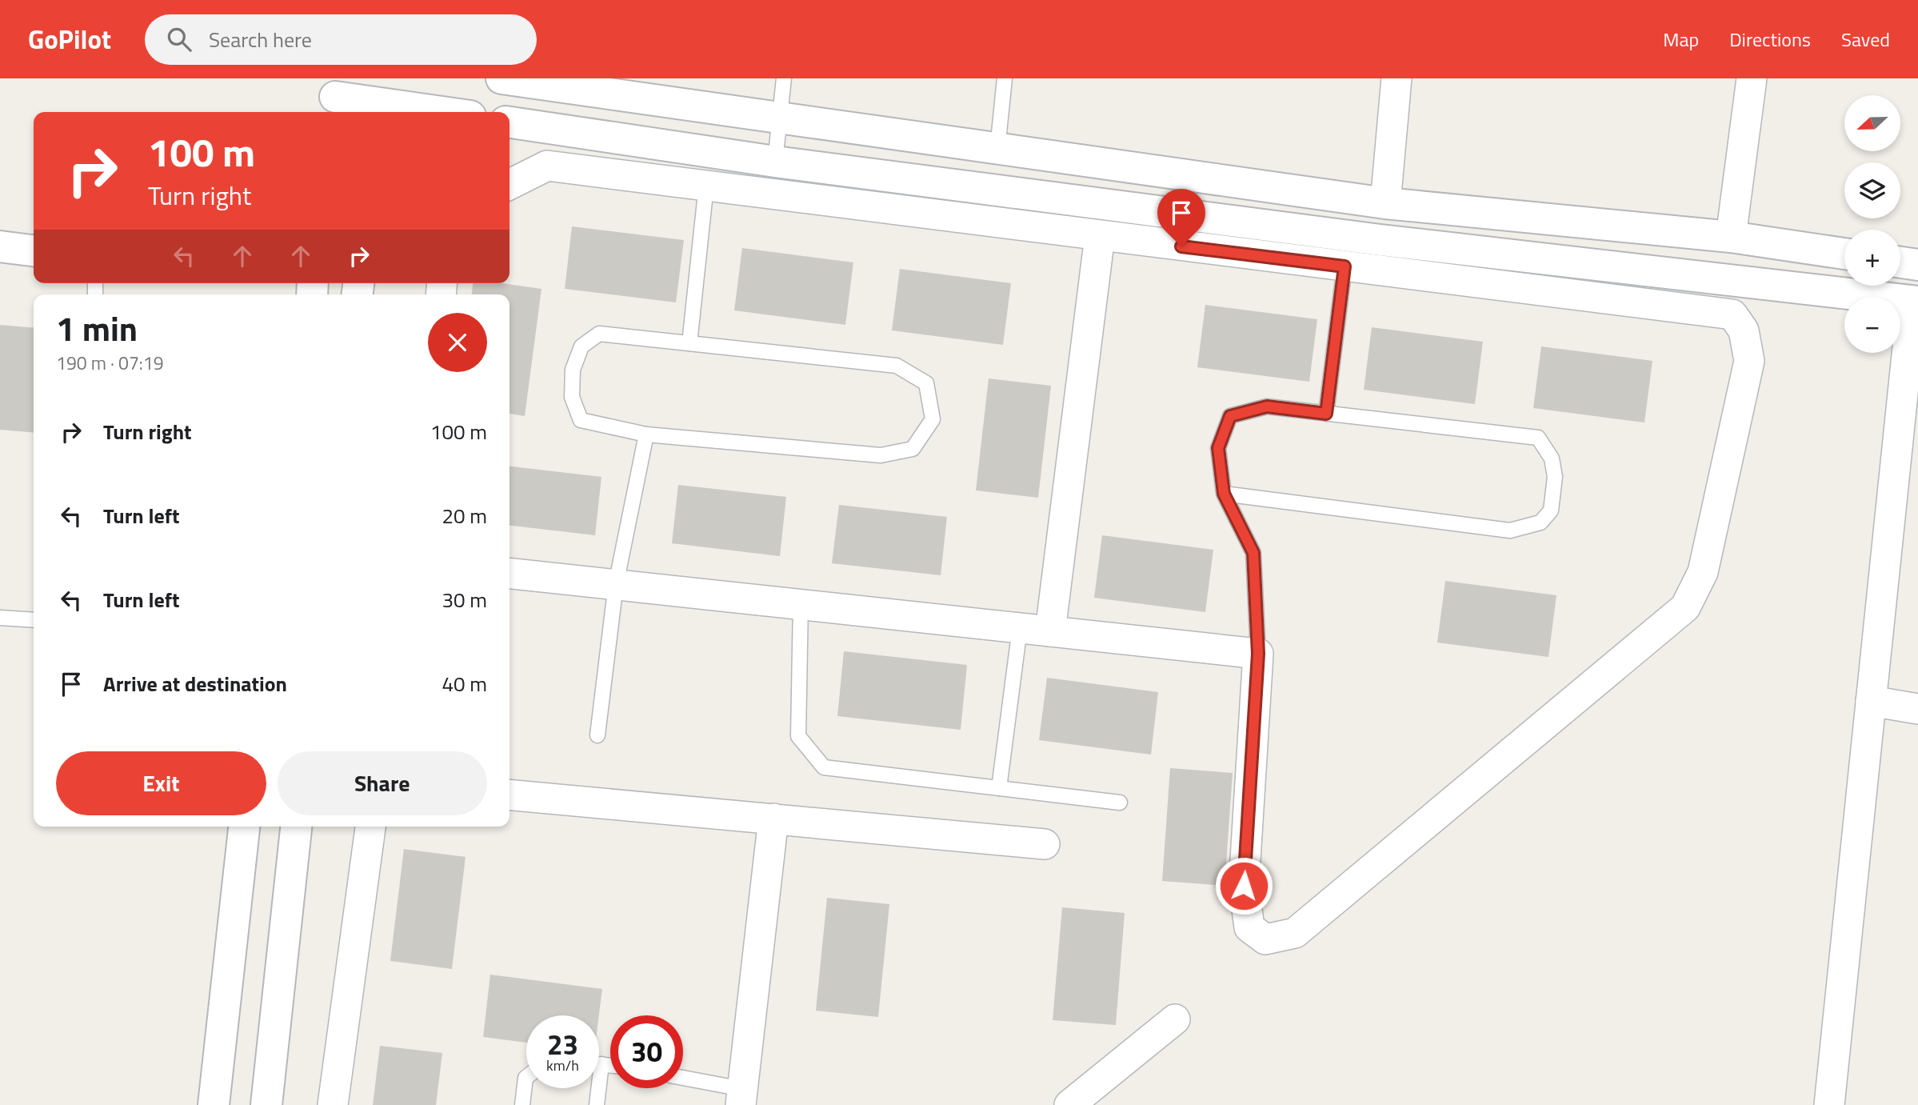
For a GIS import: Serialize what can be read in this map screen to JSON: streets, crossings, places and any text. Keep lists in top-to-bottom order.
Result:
{
  "north": "left",
  "page": {
    "header": "GoPilot",
    "search": "Search here",
    "nav": ["Map", "Directions", "Saved"],
    "map_buttons": ["+", "−"],
    "turn": ["100 m", "Turn right"],
    "heading": ["1 min", "190 m · 07:19"],
    "list": [
      {
        "name": "Turn right",
        "value": "100 m"
      },
      {
        "name": "Turn left",
        "value": "20 m"
      },
      {
        "name": "Turn left",
        "value": "30 m"
      },
      {
        "name": "Arrive at destination",
        "value": "40 m"
      }
    ],
    "buttons": ["Exit", "Share"],
    "speed": "23 km/h",
    "limit": "30"
  }
}
